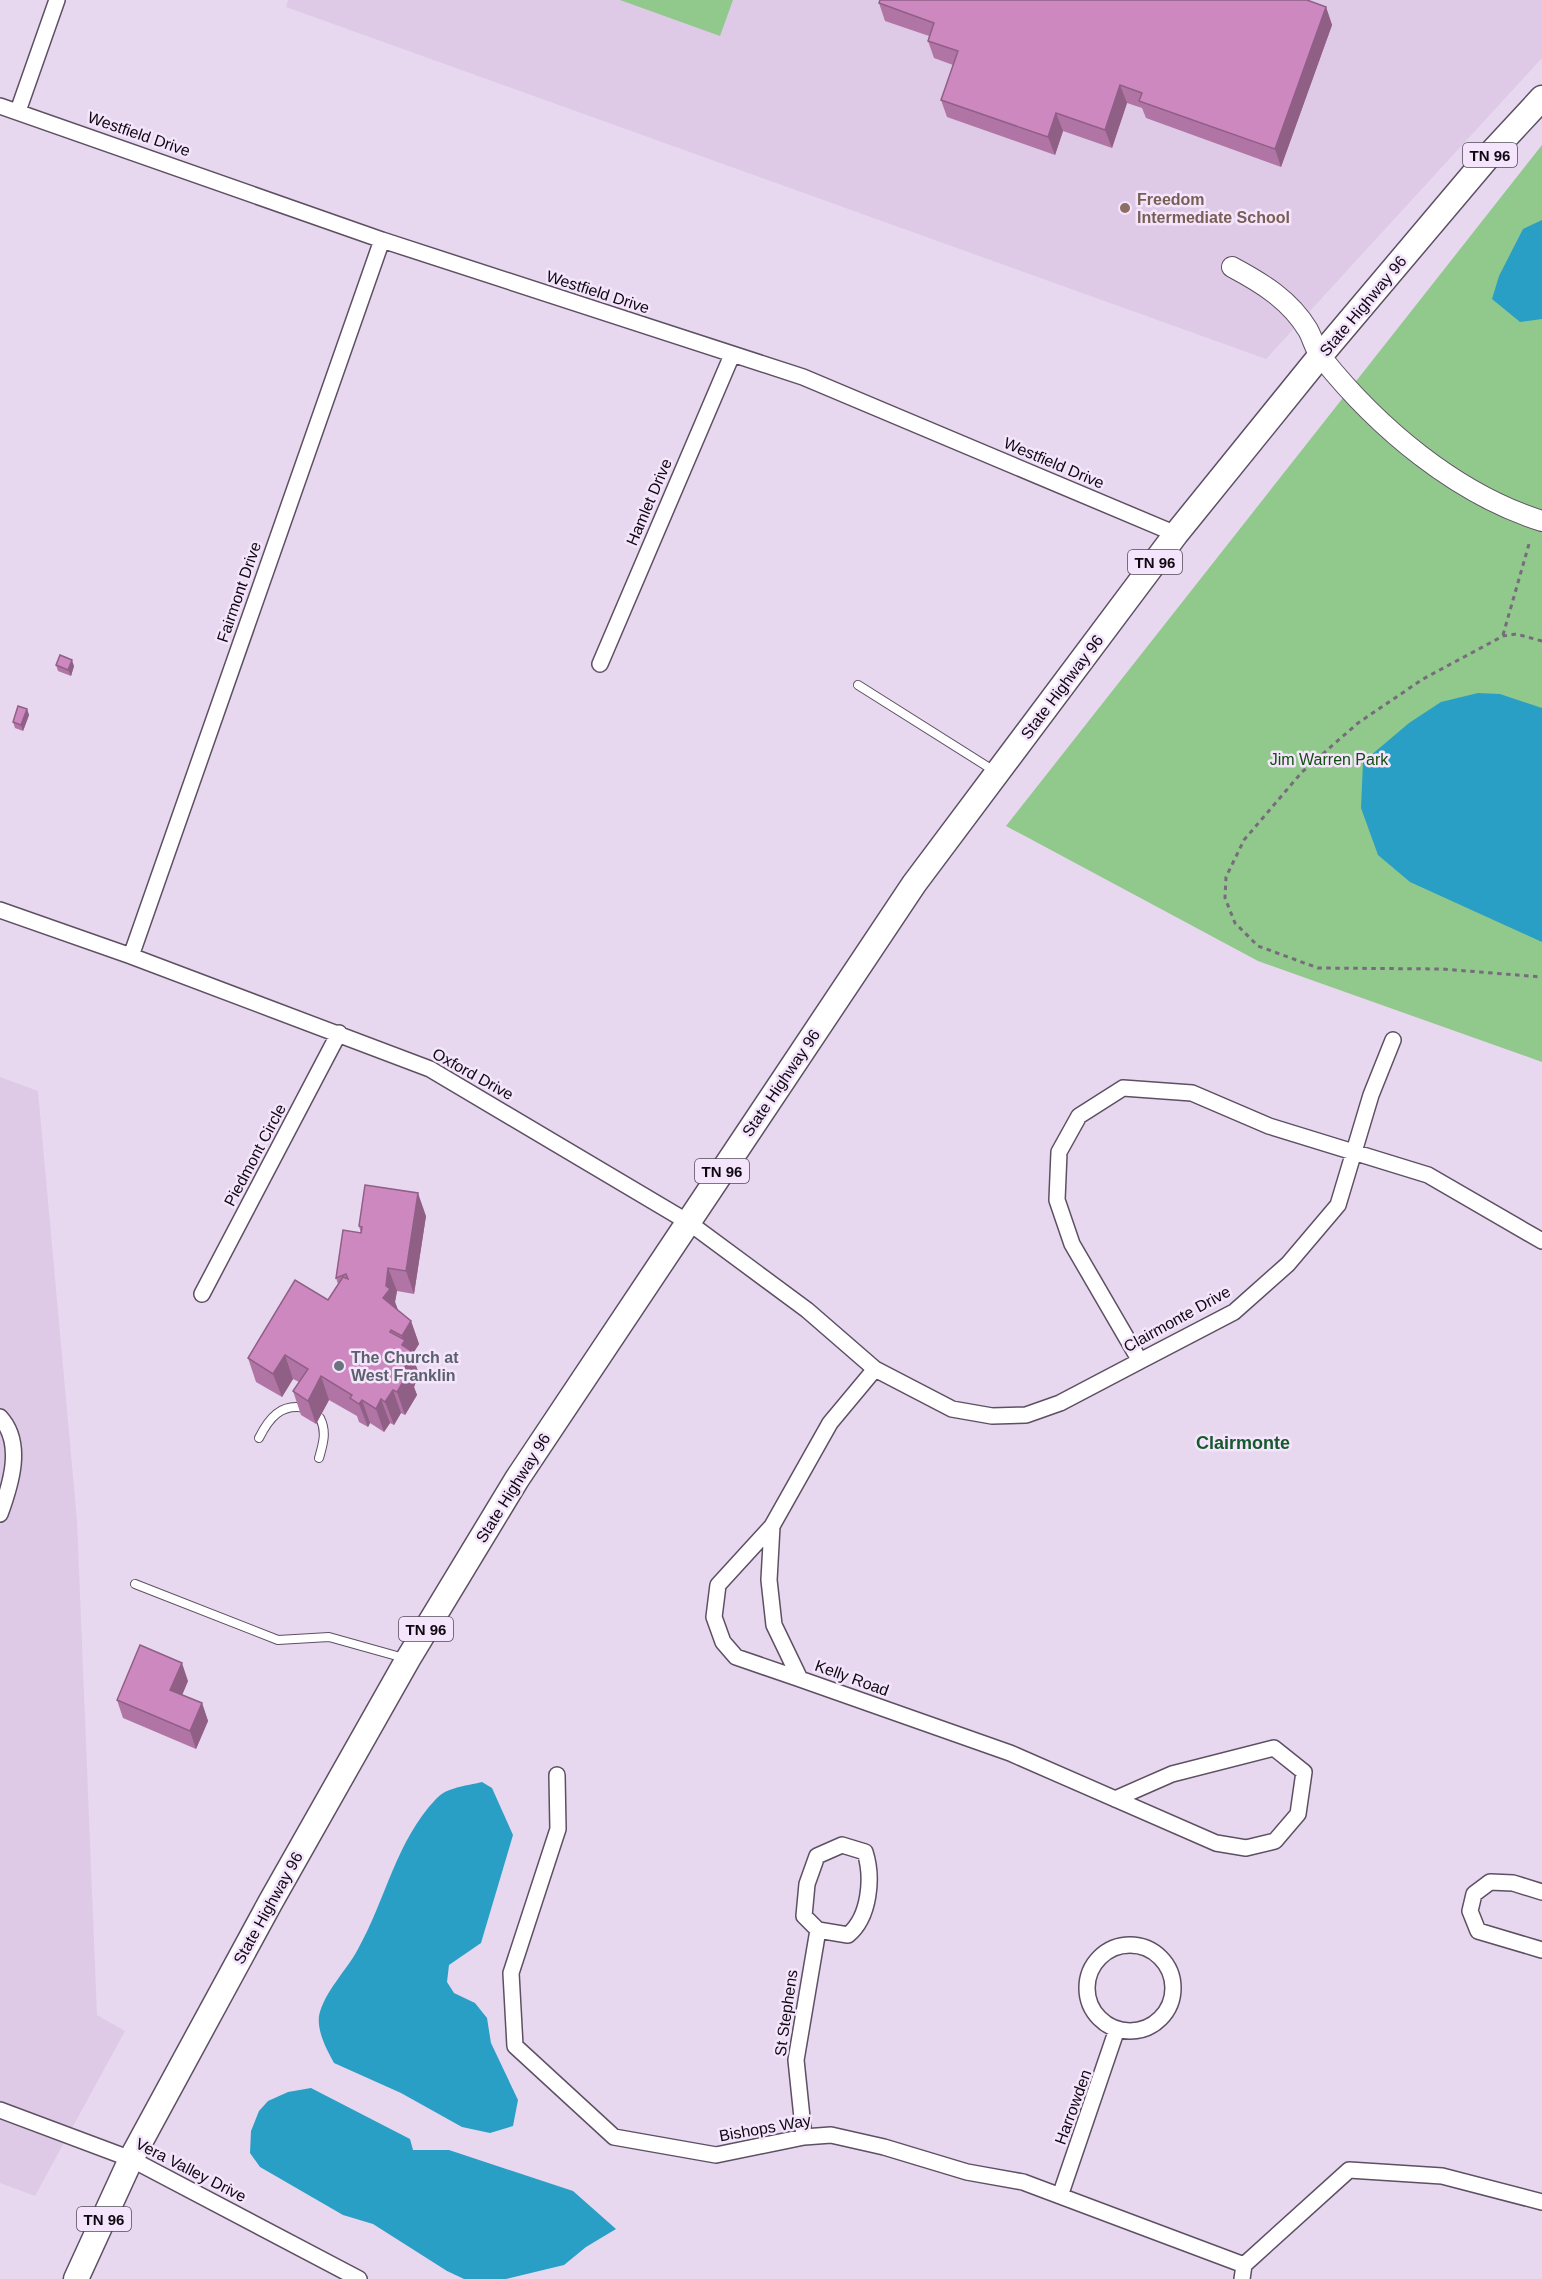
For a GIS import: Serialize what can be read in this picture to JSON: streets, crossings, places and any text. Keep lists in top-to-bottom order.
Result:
{
  "streets": {
    "main road": ["TN 96", "State Highway 96"],
    "street": [
      "Westfield Drive",
      "Hamlet Drive",
      "Fairmont Drive",
      "Oxford Drive",
      "Piedmont Circle",
      "Clairmonte Drive",
      "Kelly Road",
      "St Stephens",
      "Harrowden",
      "Bishops Way",
      "Vera Valley Drive"
    ]
  },
  "crossings": [
    ["Westfield Drive", "State Highway 96"],
    ["Westfield Drive", "Hamlet Drive"],
    ["Westfield Drive", "Fairmont Drive"],
    ["State Highway 96", "Oxford Drive"],
    ["State Highway 96", "Vera Valley Drive"],
    ["Fairmont Drive", "Oxford Drive"],
    ["Oxford Drive", "Piedmont Circle"],
    ["Oxford Drive", "Clairmonte Drive"],
    ["Oxford Drive", "Kelly Road"],
    ["Clairmonte Drive", "Kelly Road"],
    ["St Stephens", "Bishops Way"],
    ["Harrowden", "Bishops Way"]
  ],
  "districts": ["Clairmonte"],
  "parks": ["Jim Warren Park"],
  "places": ["Freedom Intermediate School", "The Church at West Franklin"]
}
